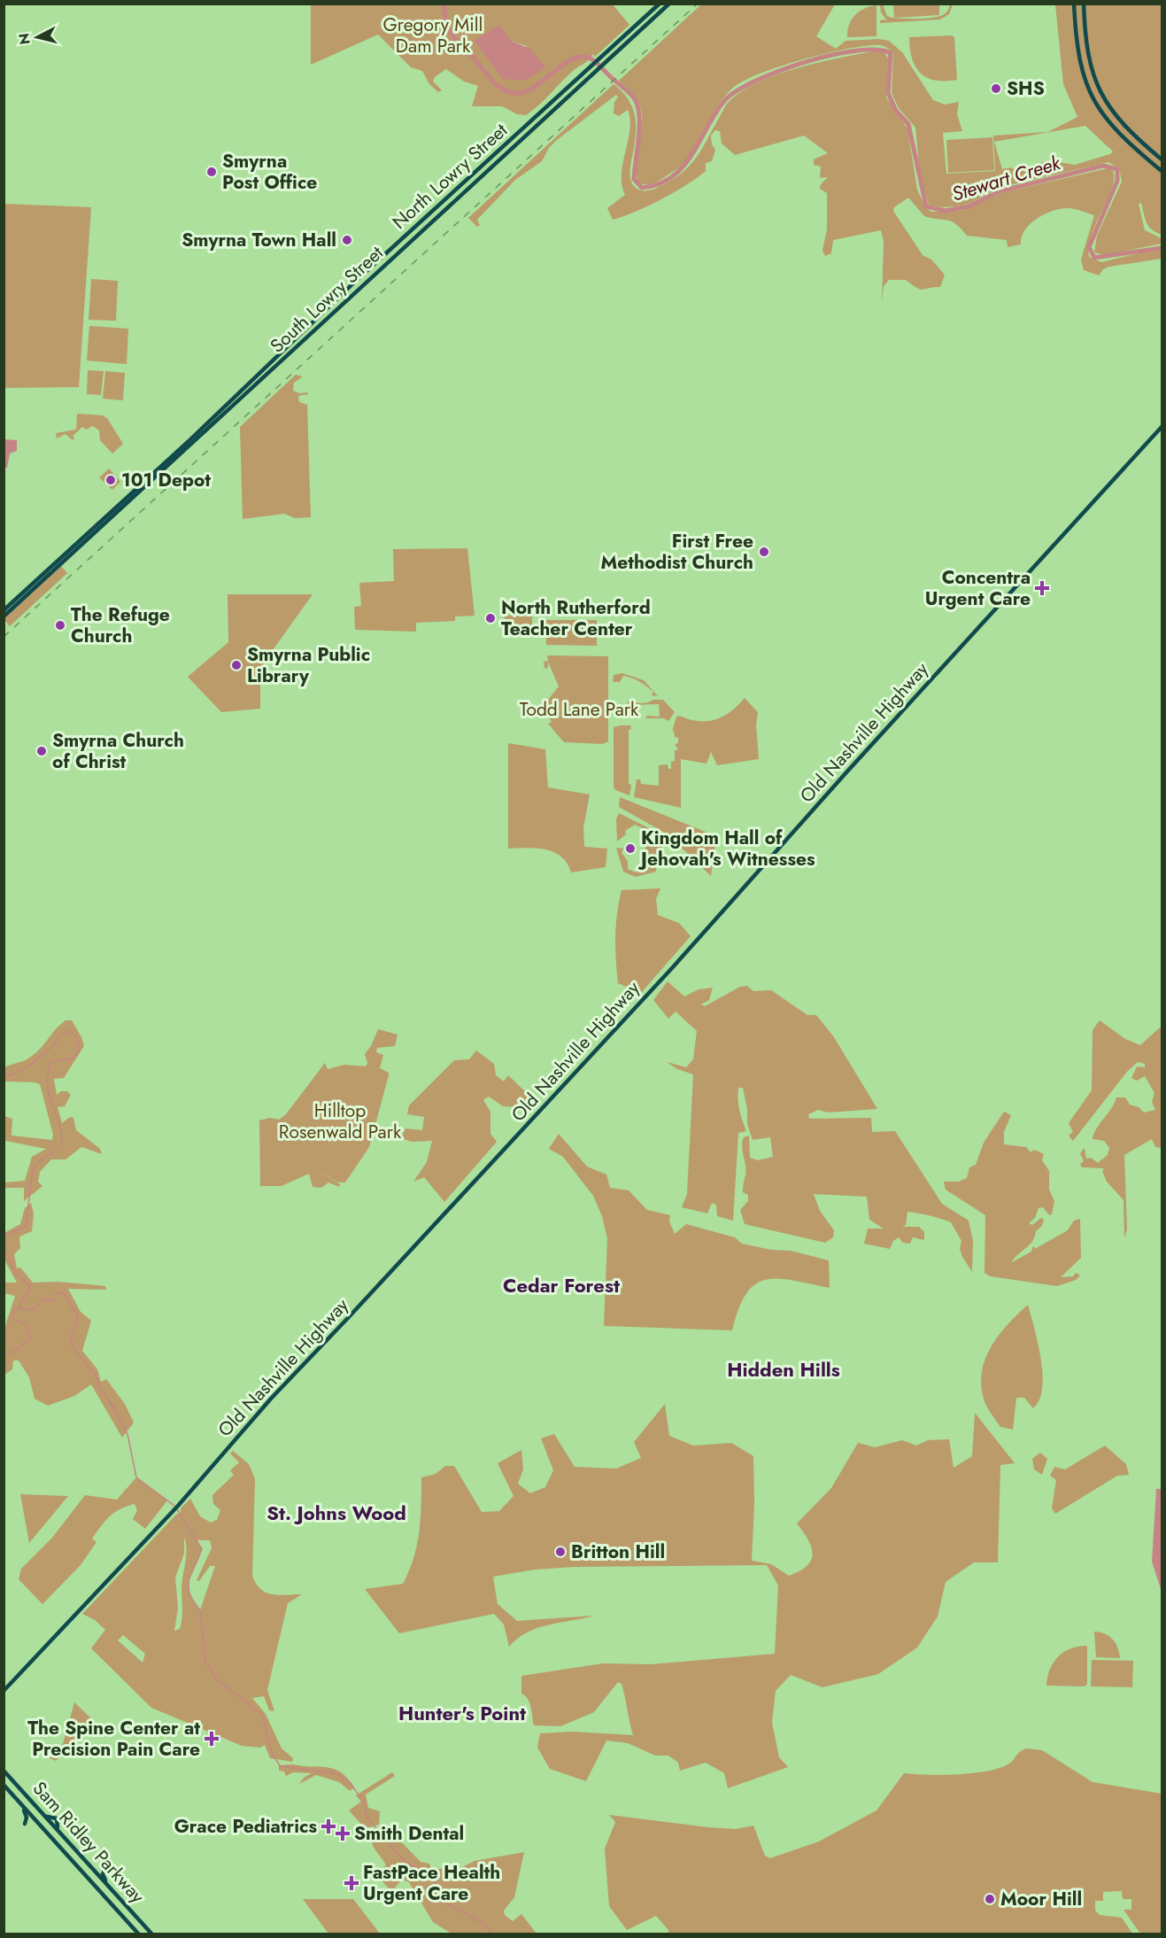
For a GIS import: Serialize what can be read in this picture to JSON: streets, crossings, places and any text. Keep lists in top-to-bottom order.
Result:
{
  "streets": {
    "main road": [
      "North Lowry Street",
      "South Lowry Street",
      "Old Nashville Highway",
      "Sam Ridley Parkway"
    ]
  },
  "districts": [
    "Cedar Forest",
    "Hidden Hills",
    "St. Johns Wood",
    "Hunter's Point"
  ],
  "water": ["Stewart Creek"],
  "parks": ["Gregory Mill Dam Park", "Todd Lane Park", "Hilltop Rosenwald Park"],
  "places": {
    "other": [
      "SHS",
      "Smyrna Post Office",
      "Smyrna Town Hall",
      "101 Depot",
      "First Free Methodist Church",
      "North Rutherford Teacher Center",
      "The Refuge Church",
      "Smyrna Public Library",
      "Smyrna Church of Christ",
      "Kingdom Hall of Jehovah's Witnesses",
      "Britton Hill",
      "Moor Hill"
    ],
    "health": [
      "Concentra Urgent Care",
      "The Spine Center at Precision Pain Care",
      "Grace Pediatrics",
      "Smith Dental",
      "FastPace Health Urgent Care"
    ]
  },
  "north": "left"
}
